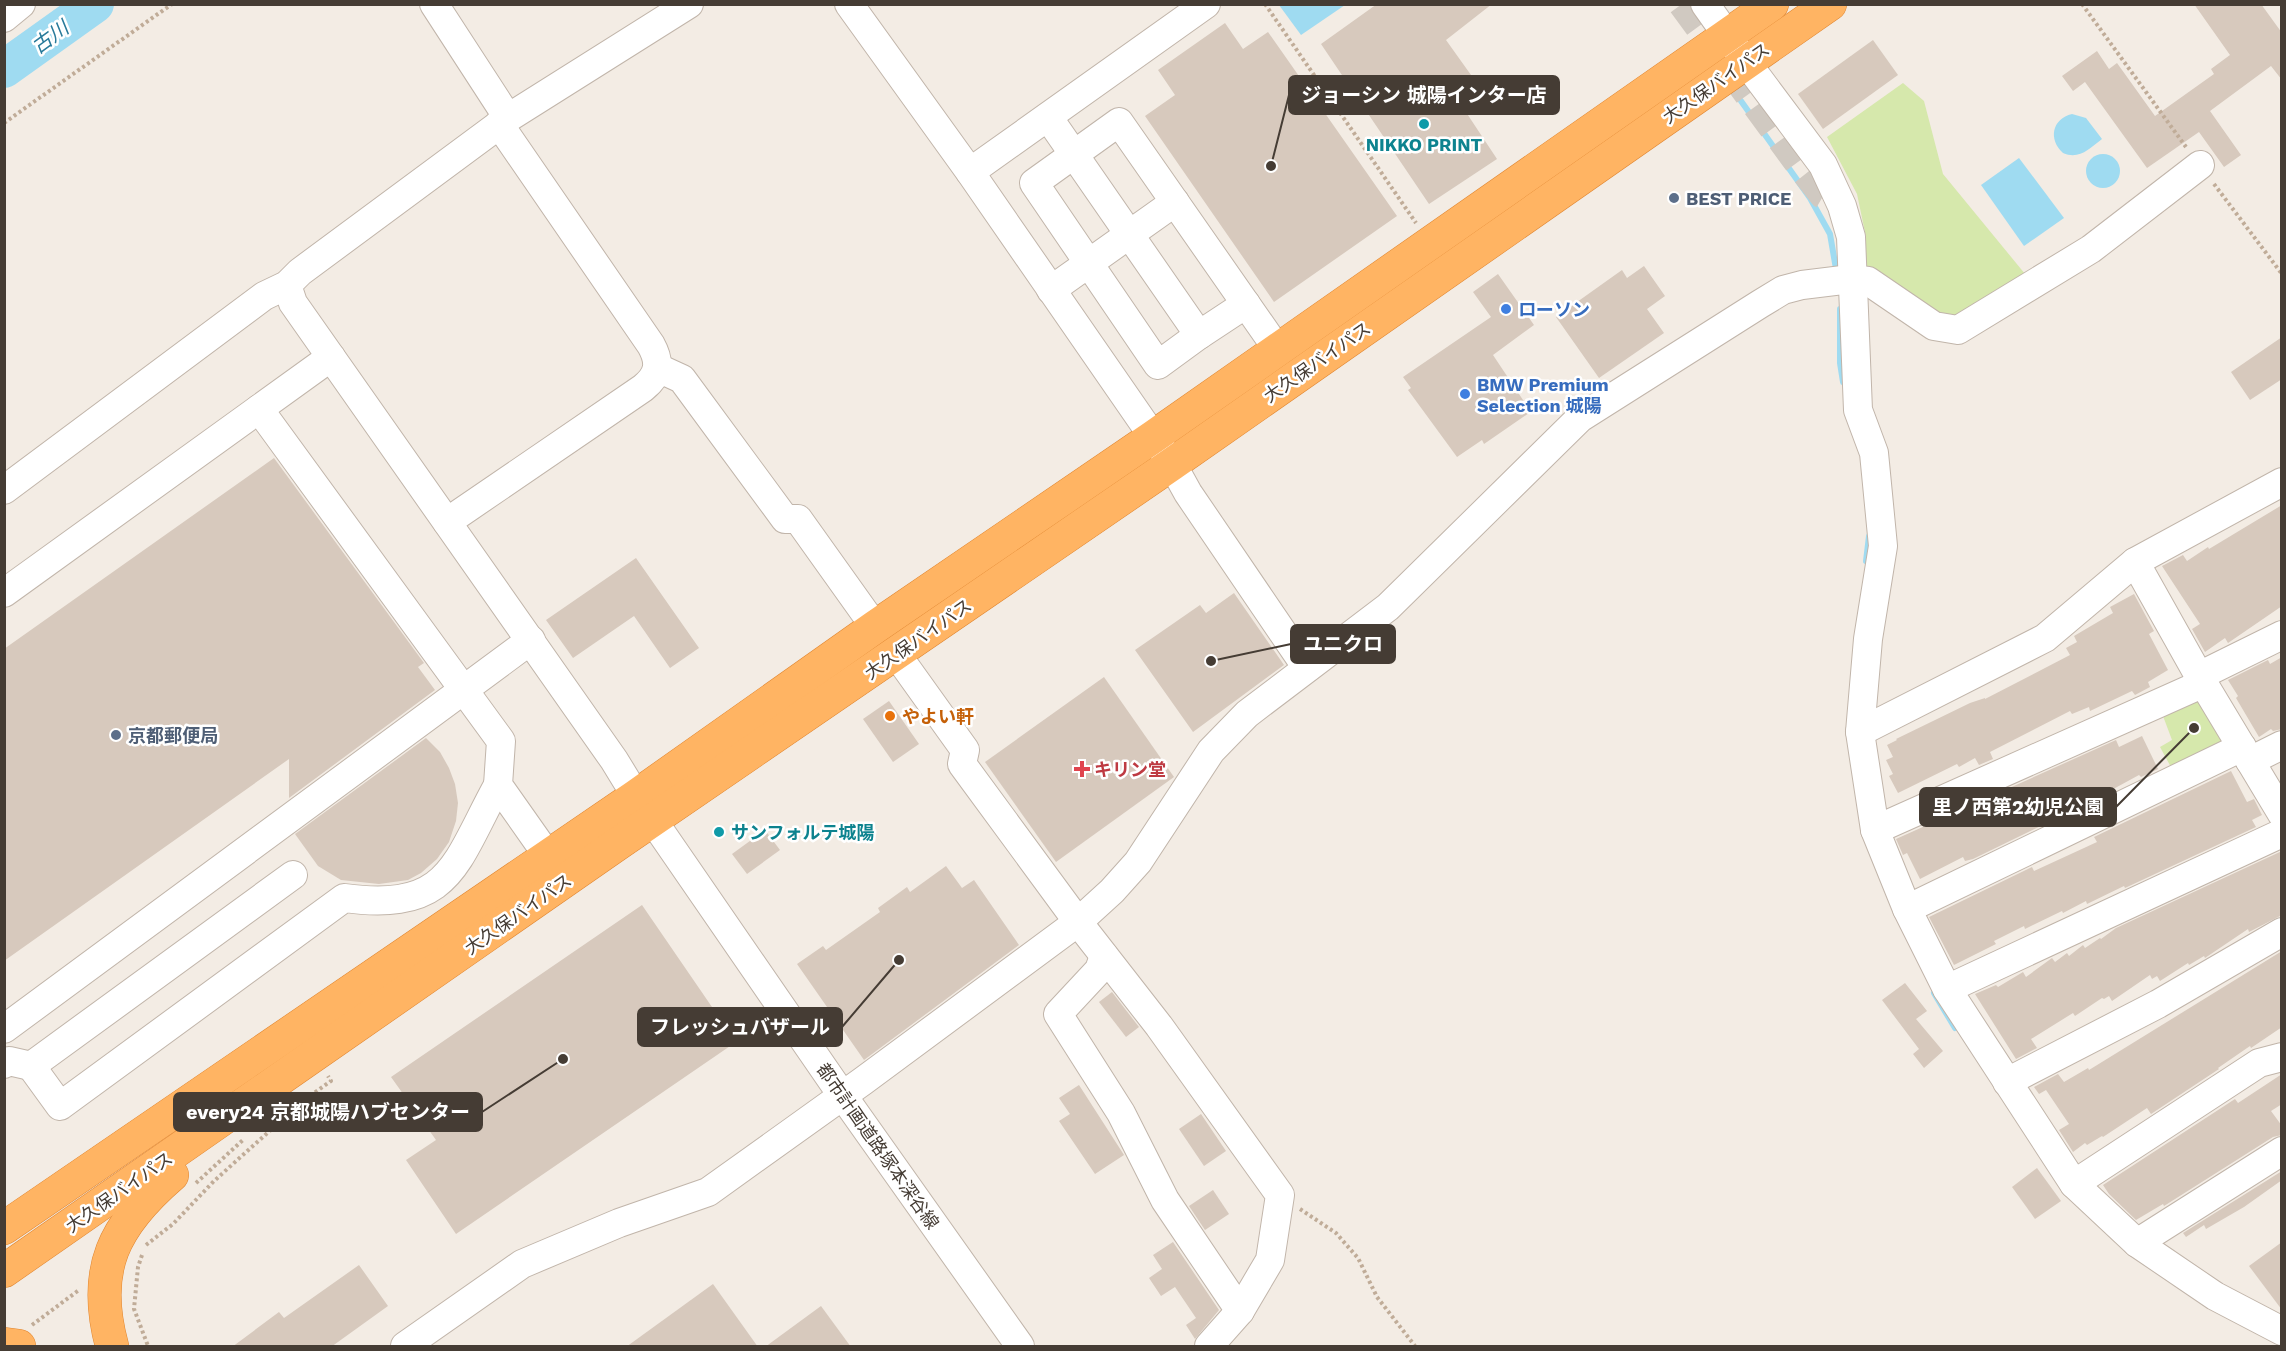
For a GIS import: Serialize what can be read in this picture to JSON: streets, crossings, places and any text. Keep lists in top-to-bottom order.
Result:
{
  "streets": {
    "highway": ["大久保バイパス"],
    "street": ["都市計画道路塚本深谷線"]
  },
  "crossings": [
    ["大久保バイパス", "都市計画道路塚本深谷線"]
  ],
  "water": ["古川"],
  "places": {
    "other": [
      "NIKKO PRINT",
      "ジョーシン 城陽インター店",
      "BEST PRICE",
      "ローソン",
      "BMW Premium Selection 城陽",
      "ユニクロ",
      "やよい軒",
      "里ノ西第2幼児公園",
      "京都郵便局",
      "サンフォルテ城陽",
      "フレッシュバザール",
      "every24 京都城陽ハブセンター"
    ],
    "health": ["キリン堂"]
  }
}
